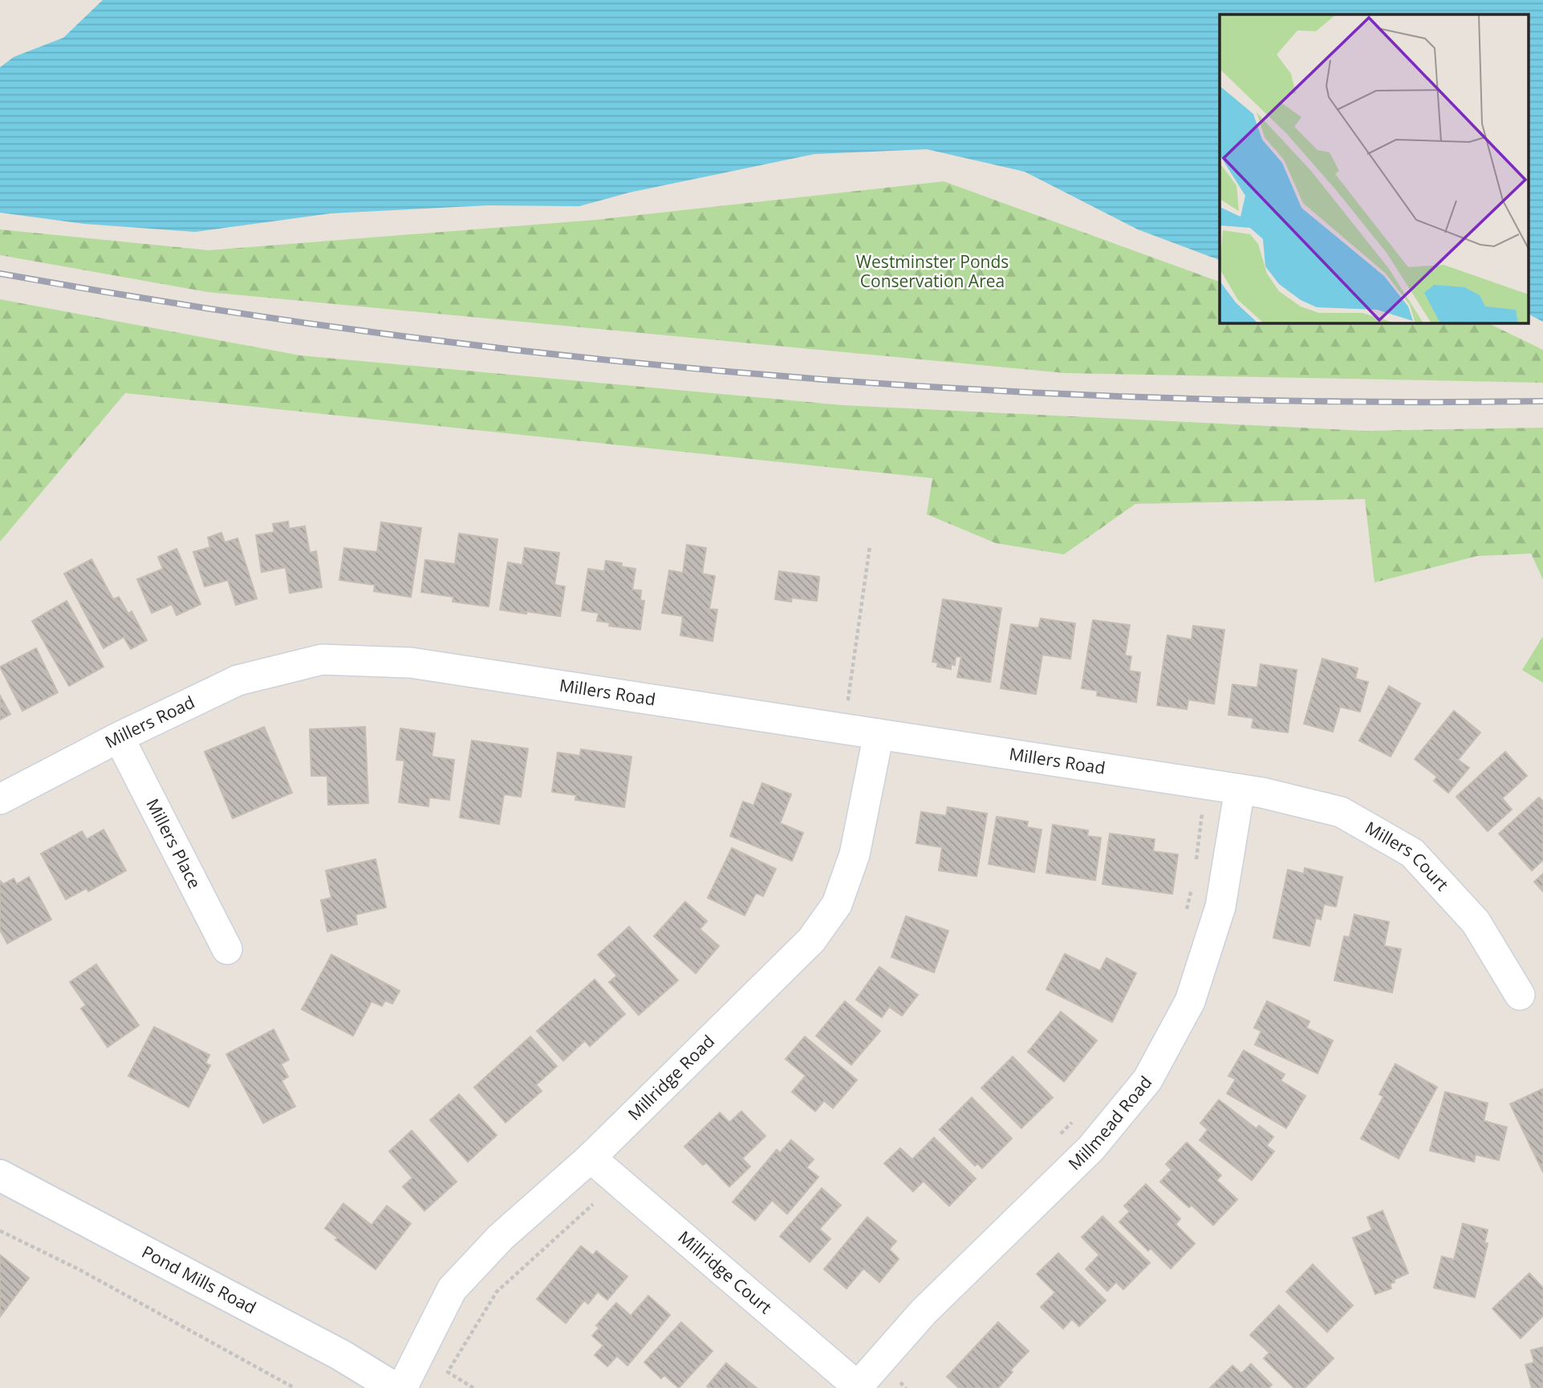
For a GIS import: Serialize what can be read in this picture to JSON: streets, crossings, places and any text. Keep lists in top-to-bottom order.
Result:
{
  "streets": {
    "main road": ["Pond Mills Road"],
    "street": [
      "Millers Road",
      "Millers Place",
      "Millers Court",
      "Millridge Road",
      "Millmead Road",
      "Millridge Court"
    ]
  },
  "crossings": [
    ["Millers Road", "Millers Place"],
    ["Millers Road", "Millers Court"],
    ["Millers Road", "Millridge Road"],
    ["Millers Road", "Millmead Road"],
    ["Millers Court", "Millmead Road"],
    ["Millridge Road", "Millridge Court"],
    ["Millmead Road", "Millridge Court"]
  ],
  "parks": ["Westminster Ponds Conservation Area"]
}
